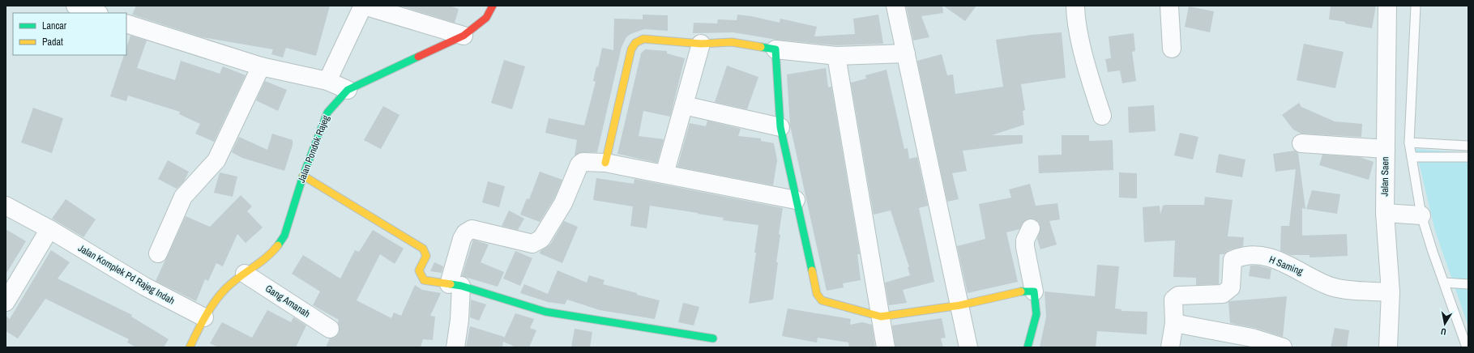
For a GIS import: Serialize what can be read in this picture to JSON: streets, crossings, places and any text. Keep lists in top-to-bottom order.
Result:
{
  "streets": {
    "street": [
      "Jalan Pondok Rajeg",
      "Jalan Saen",
      "H Saming",
      "Jalan Komplek Pd Rajeg Indah",
      "Gang Amanah"
    ]
  },
  "crossings": [
    ["Jalan Pondok Rajeg", "Jalan Komplek Pd Rajeg Indah"],
    ["Jalan Pondok Rajeg", "Gang Amanah"],
    ["Jalan Saen", "H Saming"]
  ],
  "legend": ["Lancar", "Padat"],
  "north": "bottom"
}
